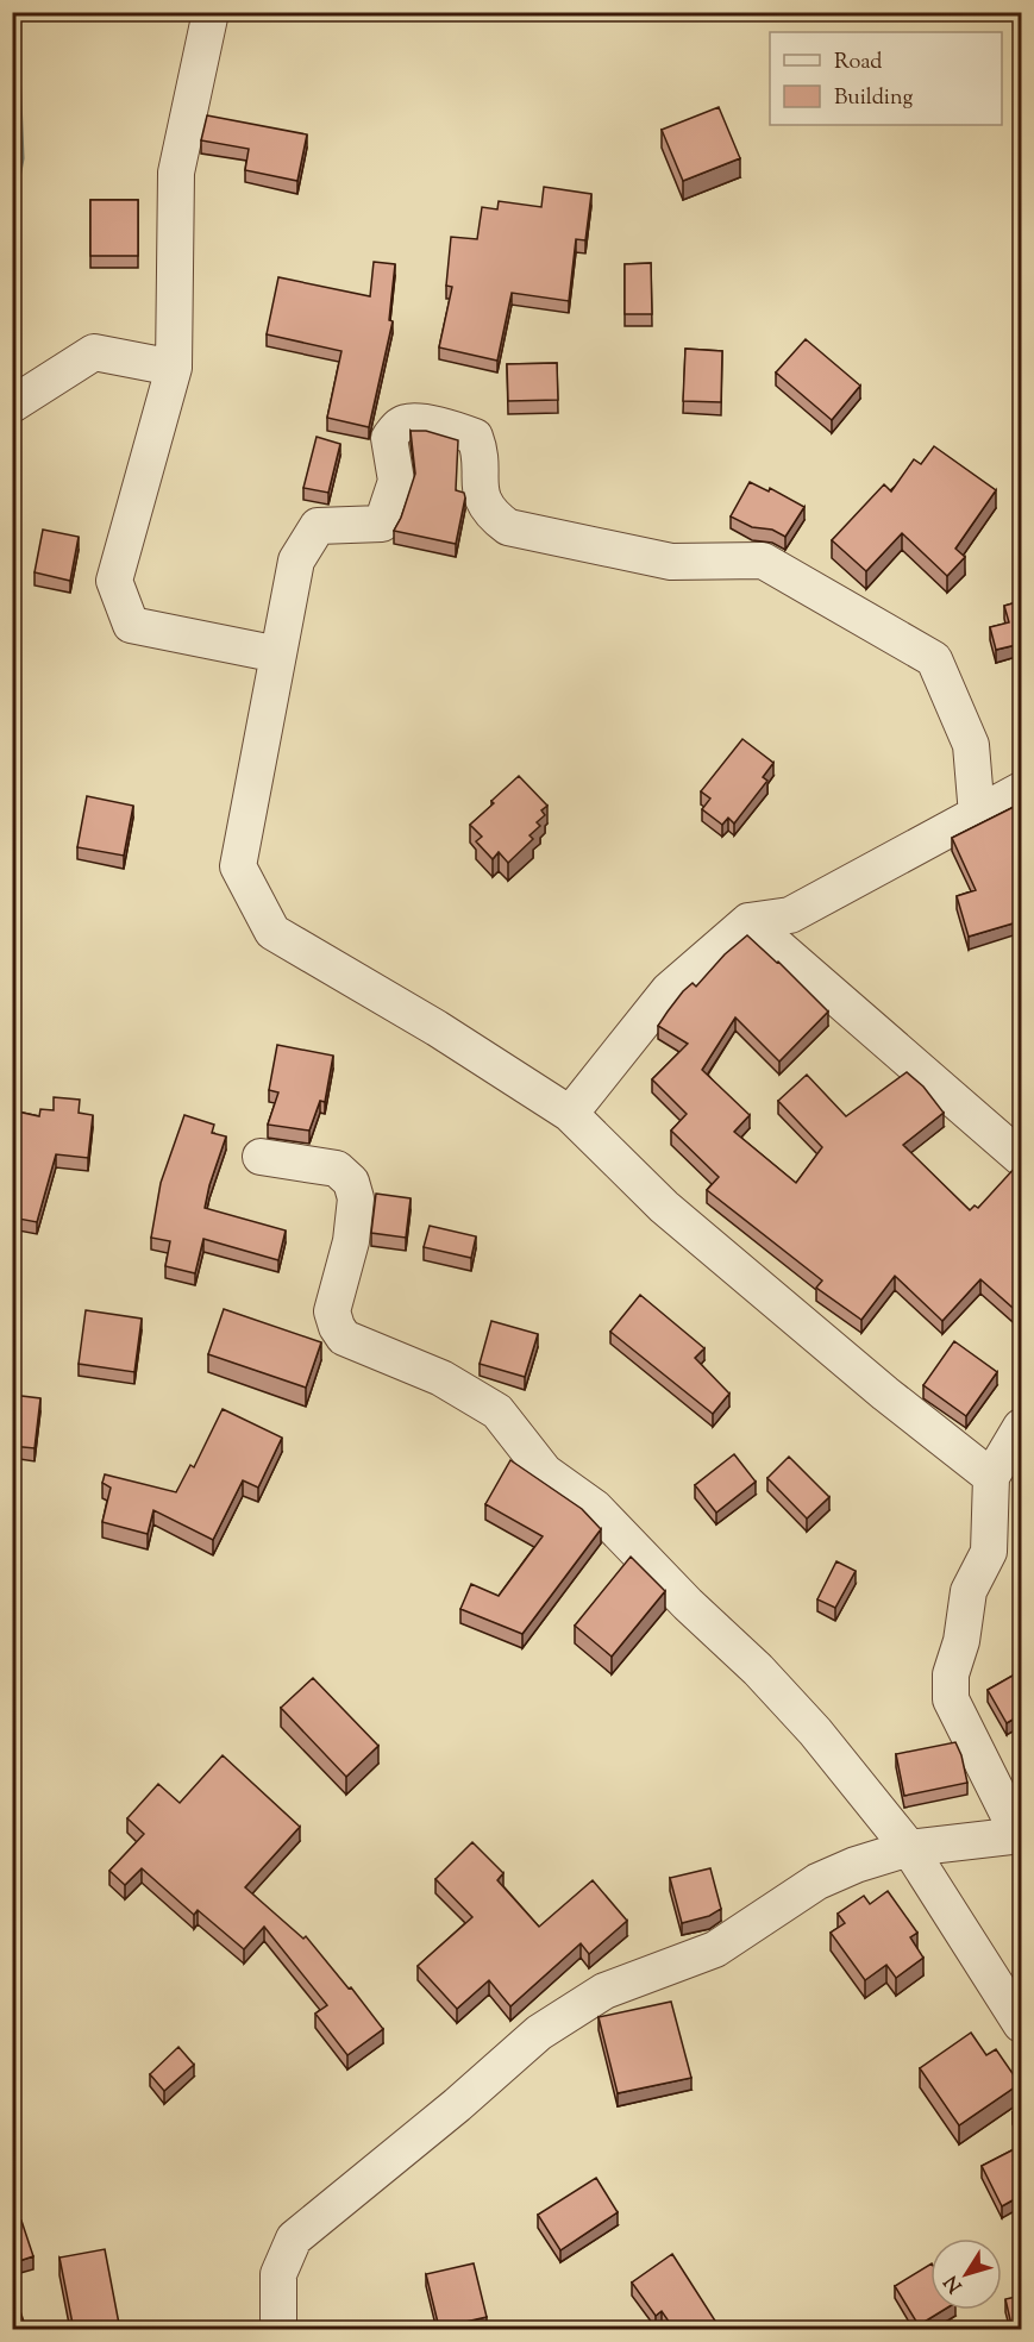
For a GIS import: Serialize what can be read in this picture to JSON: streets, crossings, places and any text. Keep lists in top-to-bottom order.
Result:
{
  "legend": ["Road", "Building"],
  "north": "bottom left"
}
